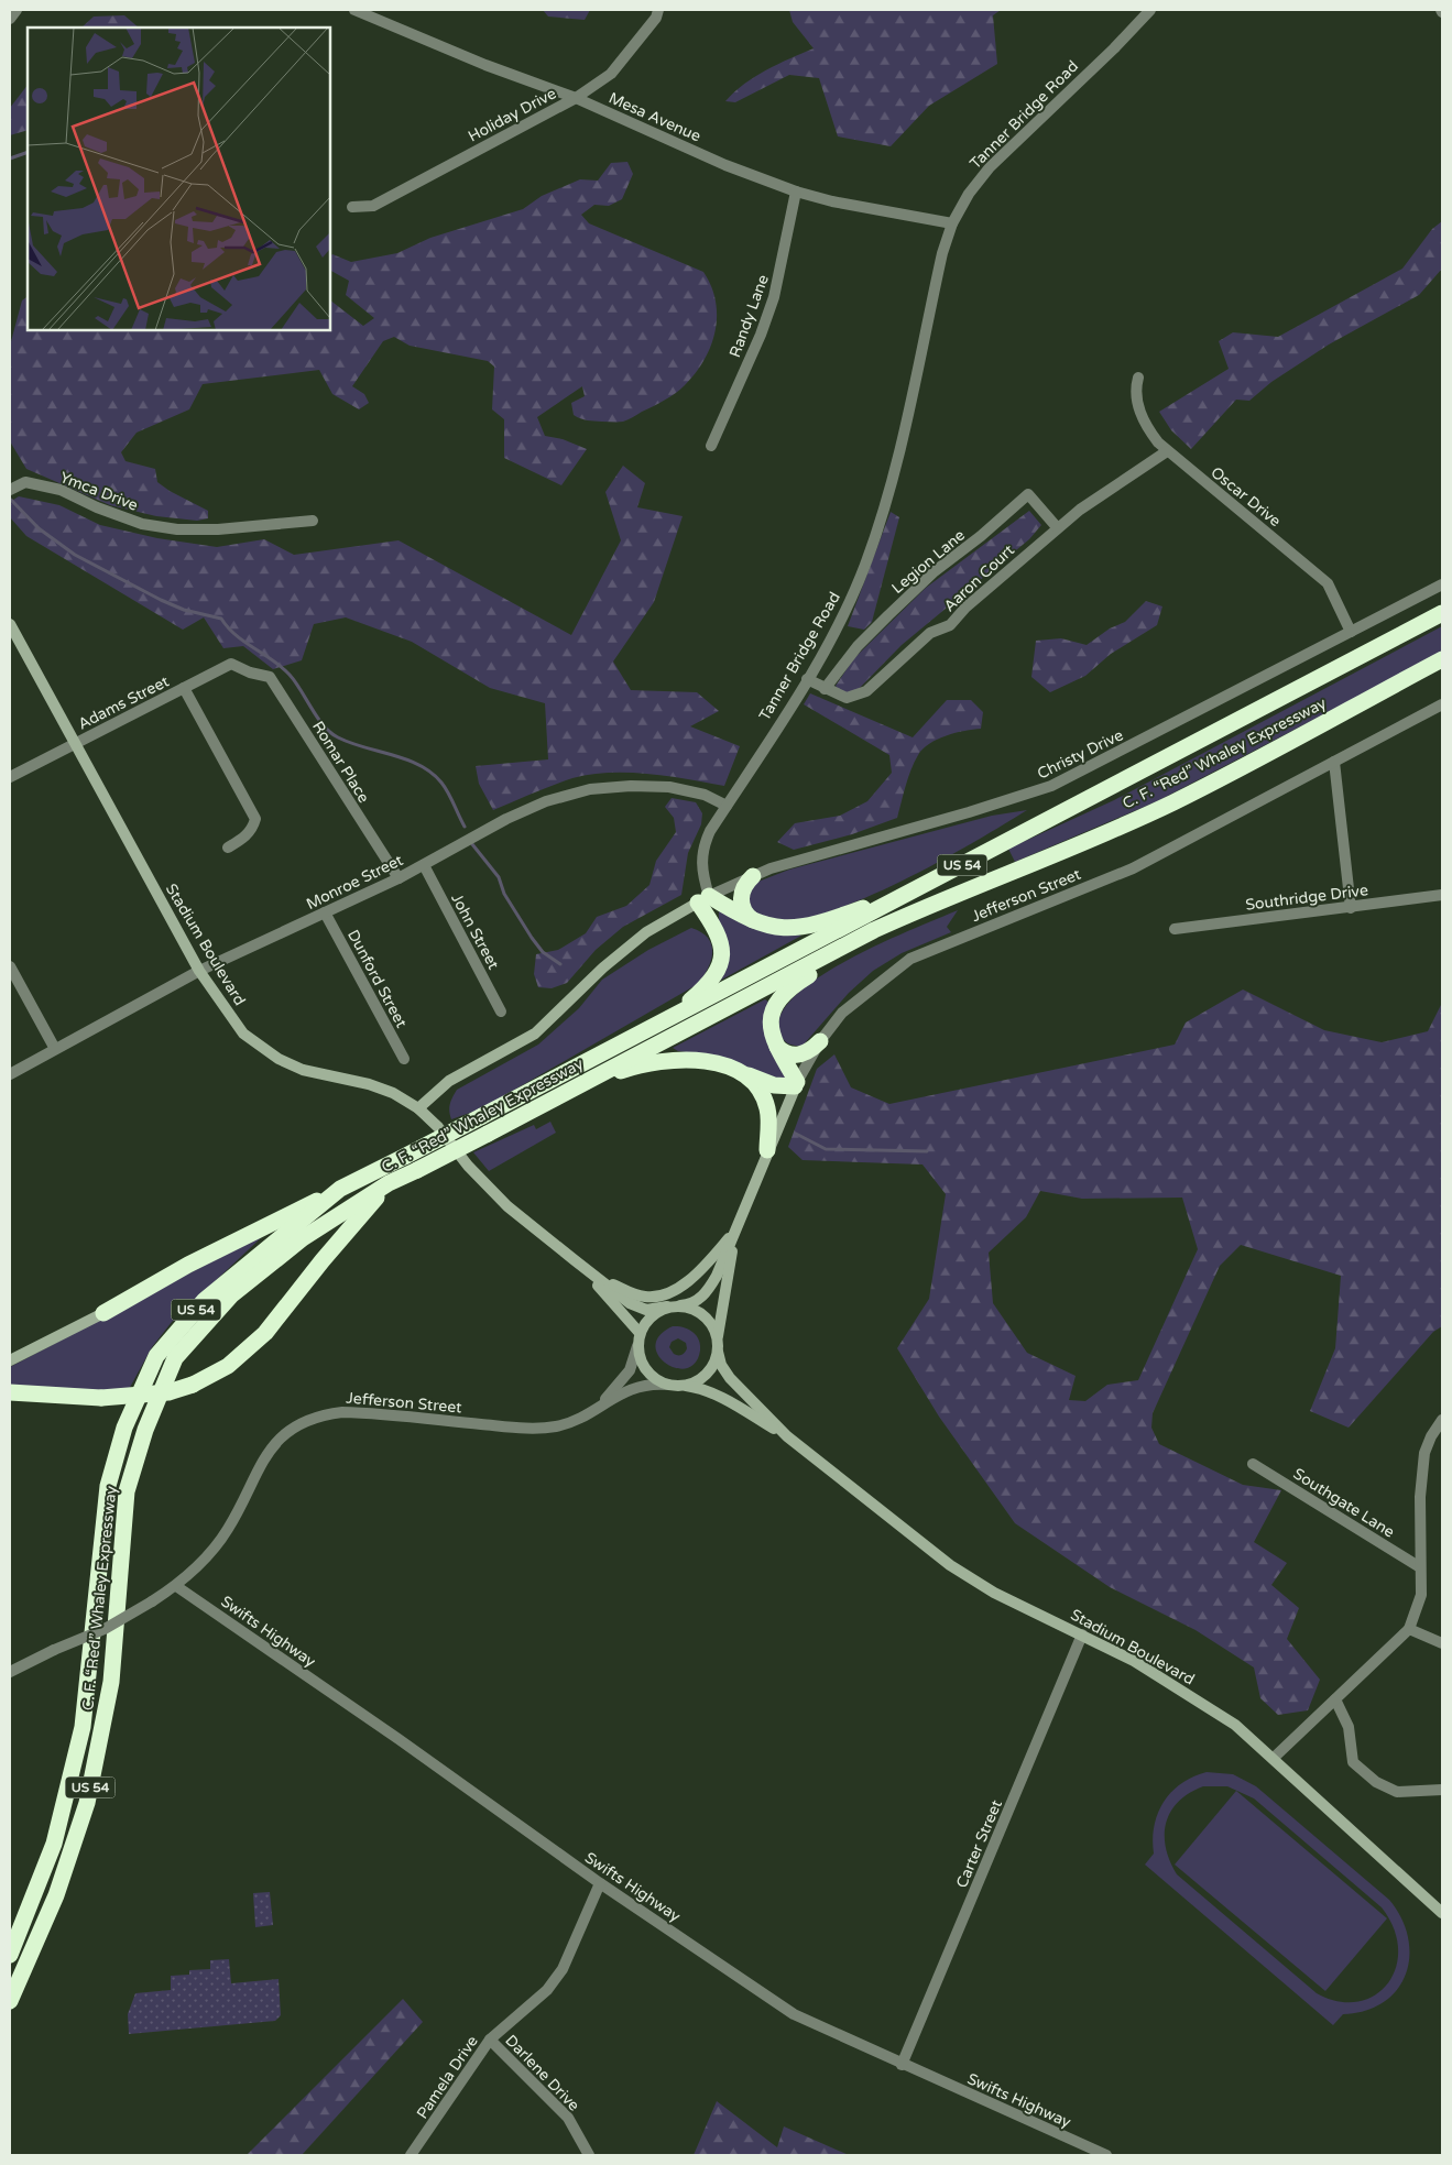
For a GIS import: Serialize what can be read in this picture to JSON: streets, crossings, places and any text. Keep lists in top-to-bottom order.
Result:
{
  "streets": {
    "highway": ["C. F. “Red” Whaley Expressway", "US 54"],
    "main road": ["Jefferson Street", "Stadium Boulevard"],
    "street": [
      "Holiday Drive",
      "Tanner Bridge Road",
      "Mesa Avenue",
      "Randy Lane",
      "Ymca Drive",
      "Oscar Drive",
      "Legion Lane",
      "Aaron Court",
      "Adams Street",
      "Christy Drive",
      "Romar Place",
      "Monroe Street",
      "Southridge Drive",
      "John Street",
      "Dunford Street",
      "Southgate Lane",
      "Swifts Highway",
      "Carter Street",
      "Darlene Drive",
      "Pamela Drive"
    ]
  },
  "crossings": [
    ["Holiday Drive", "Mesa Avenue"],
    ["Tanner Bridge Road", "Mesa Avenue"],
    ["Tanner Bridge Road", "Aaron Court"],
    ["Tanner Bridge Road", "Christy Drive"],
    ["Tanner Bridge Road", "Monroe Street"],
    ["Mesa Avenue", "Randy Lane"],
    ["Oscar Drive", "Aaron Court"],
    ["Oscar Drive", "Christy Drive"],
    ["Legion Lane", "Aaron Court"],
    ["Adams Street", "Romar Place"],
    ["Adams Street", "Stadium Boulevard"],
    ["Romar Place", "Monroe Street"],
    ["Monroe Street", "John Street"],
    ["Monroe Street", "Stadium Boulevard"],
    ["Monroe Street", "Dunford Street"],
    ["Jefferson Street", "Swifts Highway"],
    ["Stadium Boulevard", "Carter Street"],
    ["Swifts Highway", "Carter Street"],
    ["Swifts Highway", "Pamela Drive"],
    ["Darlene Drive", "Pamela Drive"]
  ]
}
